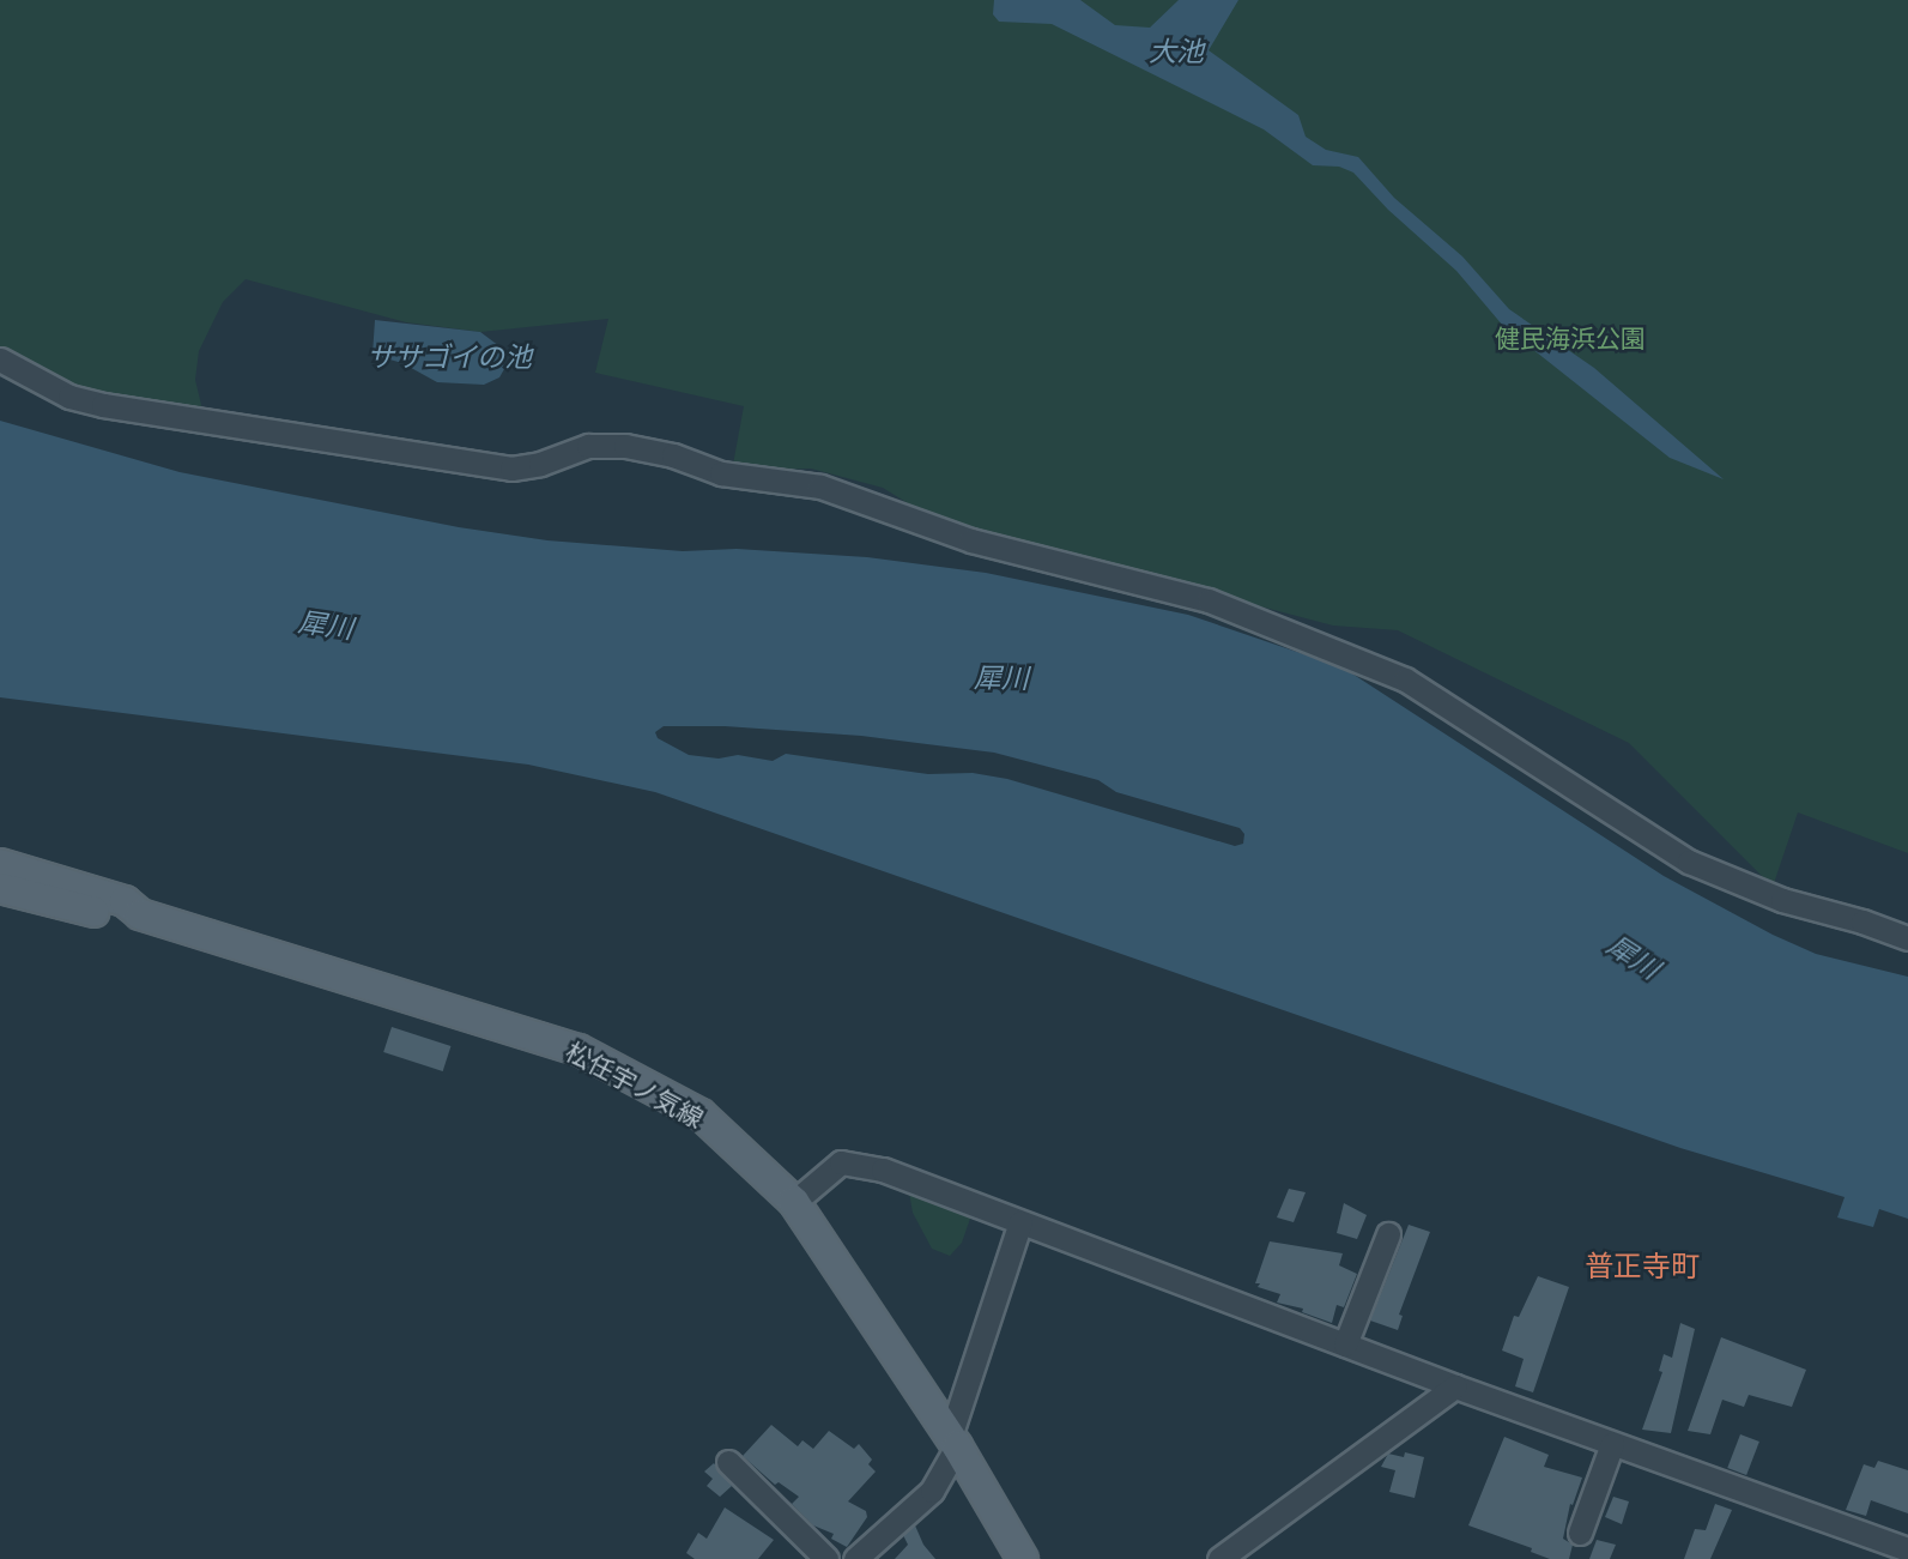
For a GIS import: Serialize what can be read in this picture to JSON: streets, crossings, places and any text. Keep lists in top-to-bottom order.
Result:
{
  "streets": {
    "main road": ["松任宇ノ気線"]
  },
  "districts": ["普正寺町"],
  "water": ["大池", "ササゴイの池", "犀川"],
  "parks": ["健民海浜公園"]
}
